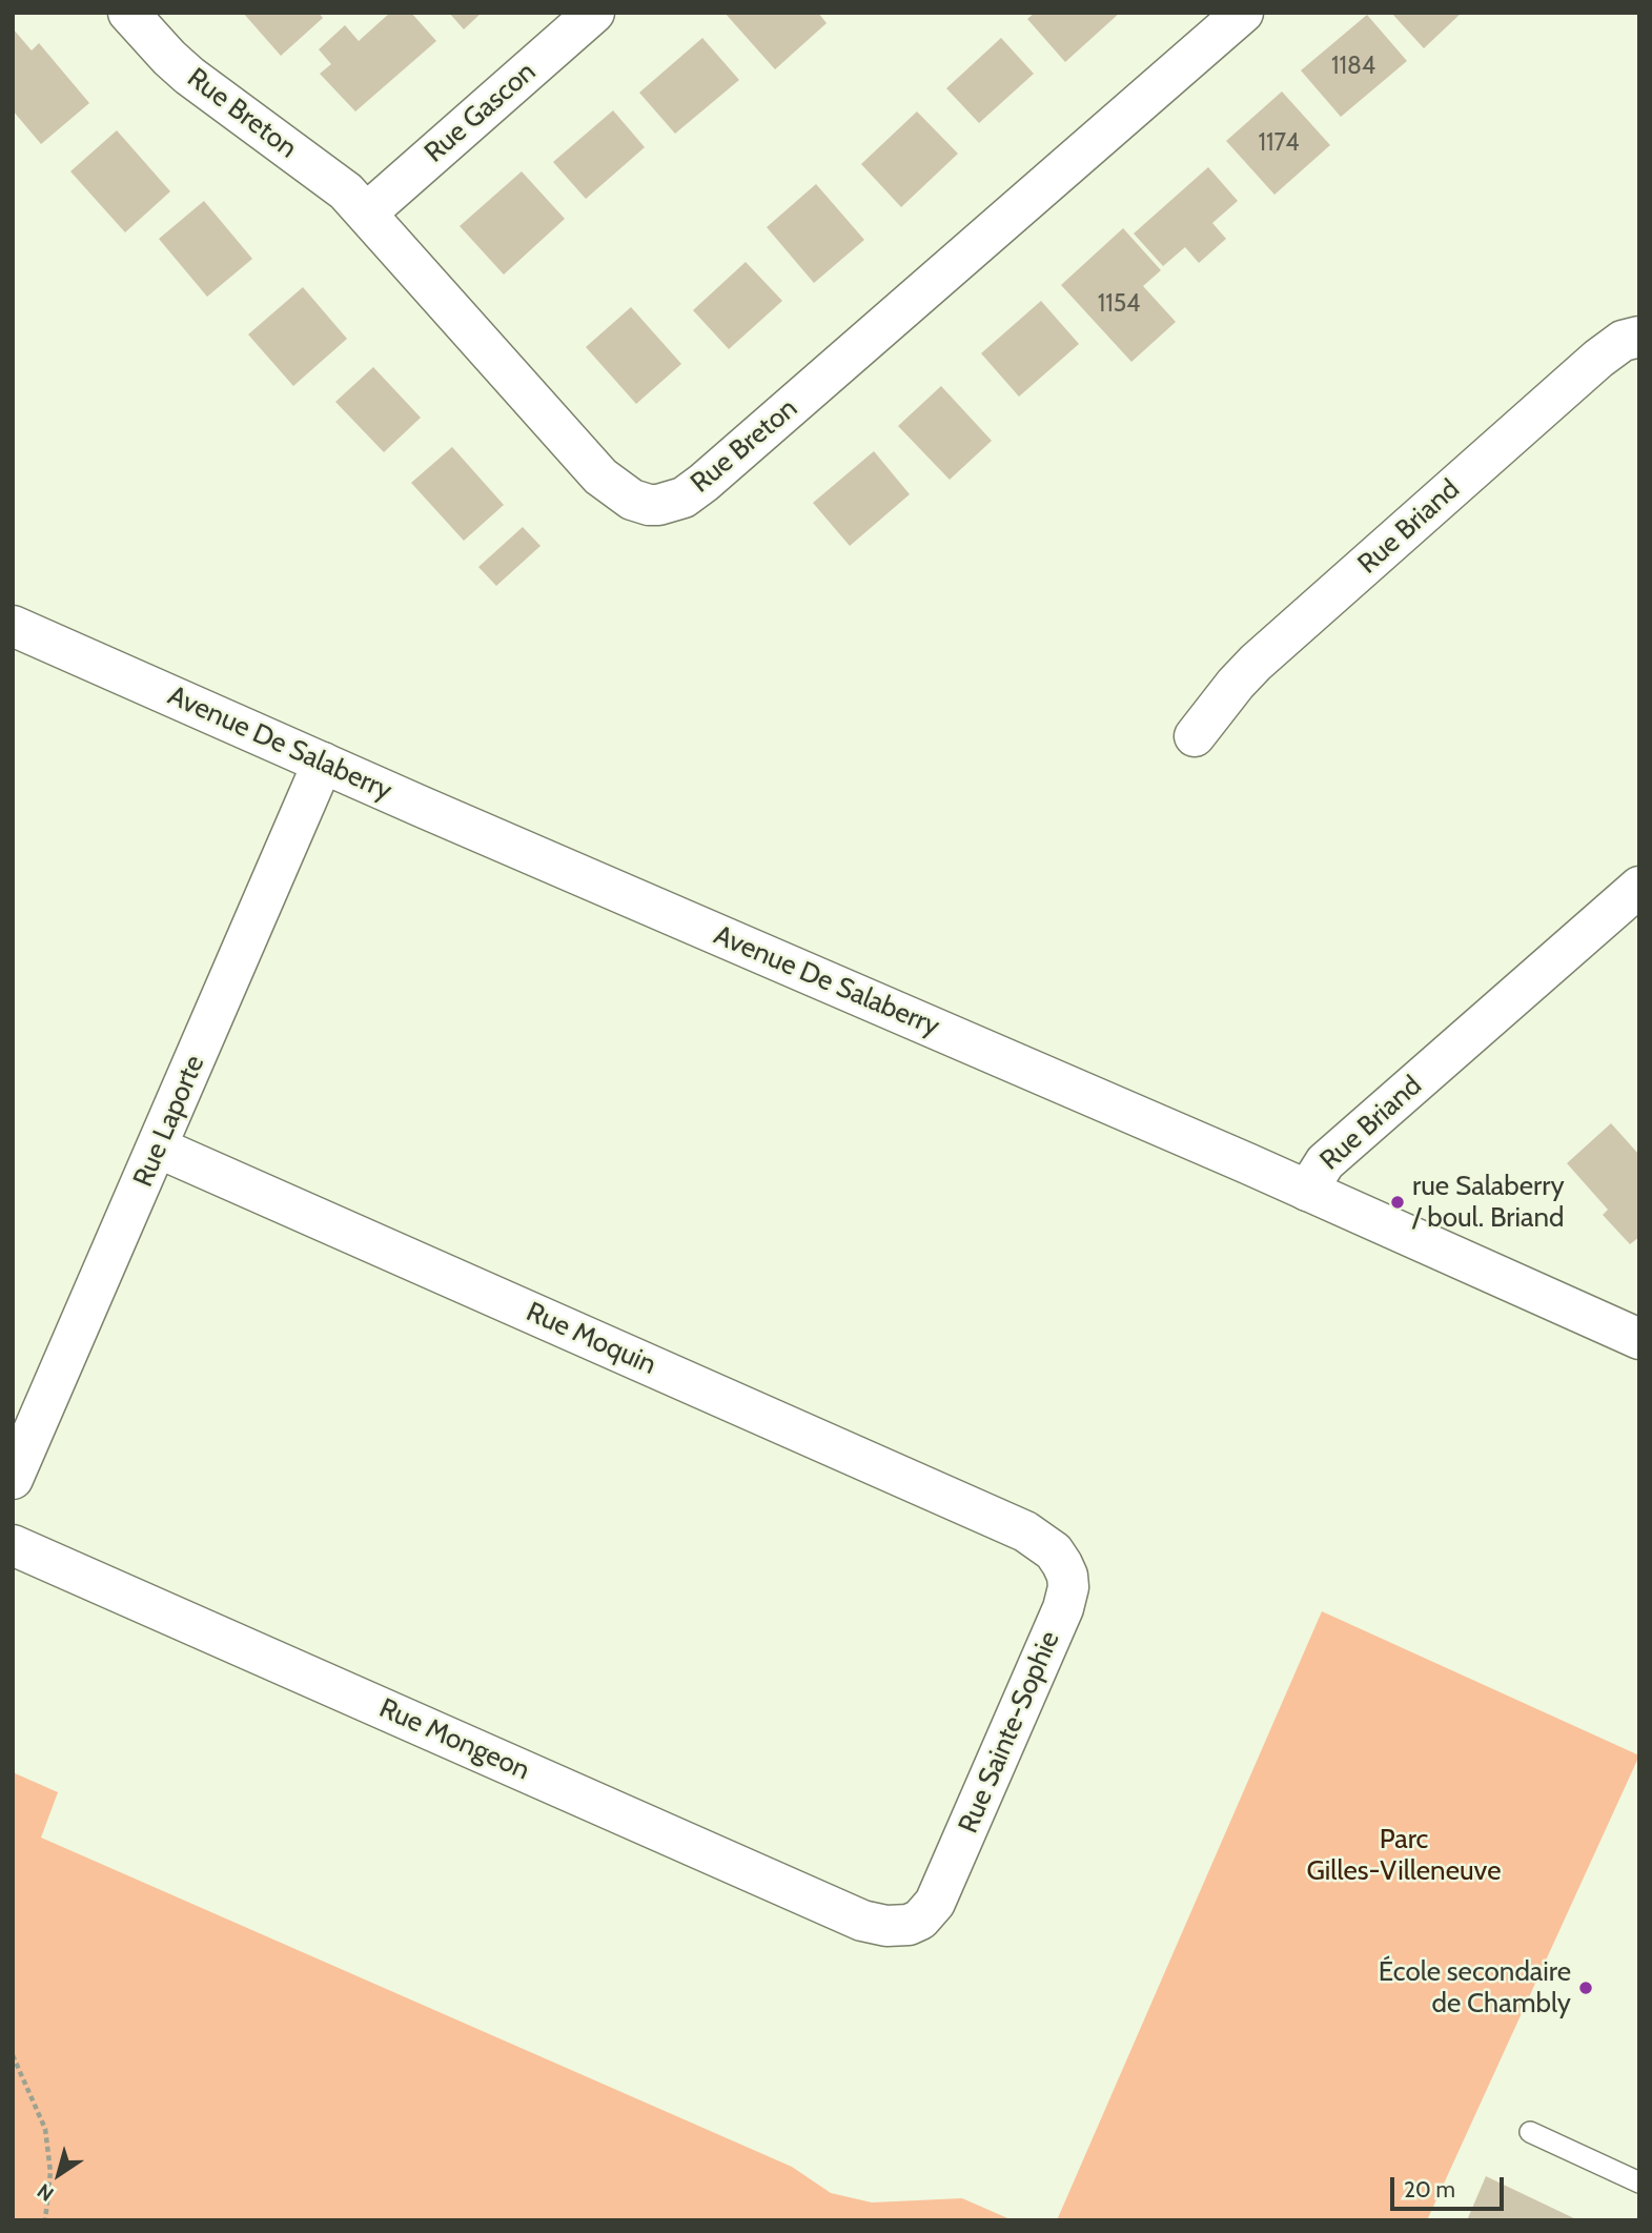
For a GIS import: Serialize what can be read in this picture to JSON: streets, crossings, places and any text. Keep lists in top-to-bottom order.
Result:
{
  "streets": {
    "street": [
      "Rue Gascon",
      "Rue Breton",
      "Rue Briand",
      "Avenue De Salaberry",
      "Rue Laporte",
      "Rue Moquin",
      "Rue Sainte-Sophie",
      "Rue Mongeon"
    ]
  },
  "crossings": [
    ["Rue Gascon", "Rue Breton"],
    ["Rue Briand", "Avenue De Salaberry"],
    ["Avenue De Salaberry", "Rue Laporte"],
    ["Rue Laporte", "Rue Moquin"],
    ["Rue Moquin", "Rue Sainte-Sophie"],
    ["Rue Sainte-Sophie", "Rue Mongeon"]
  ],
  "parks": ["Parc Gilles-Villeneuve"],
  "places": ["rue Salaberry / boul. Briand", "École secondaire de Chambly"],
  "house_numbers": ["1184", "1174", "1154"],
  "scale_bar": "20 m",
  "north": "bottom left"
}
